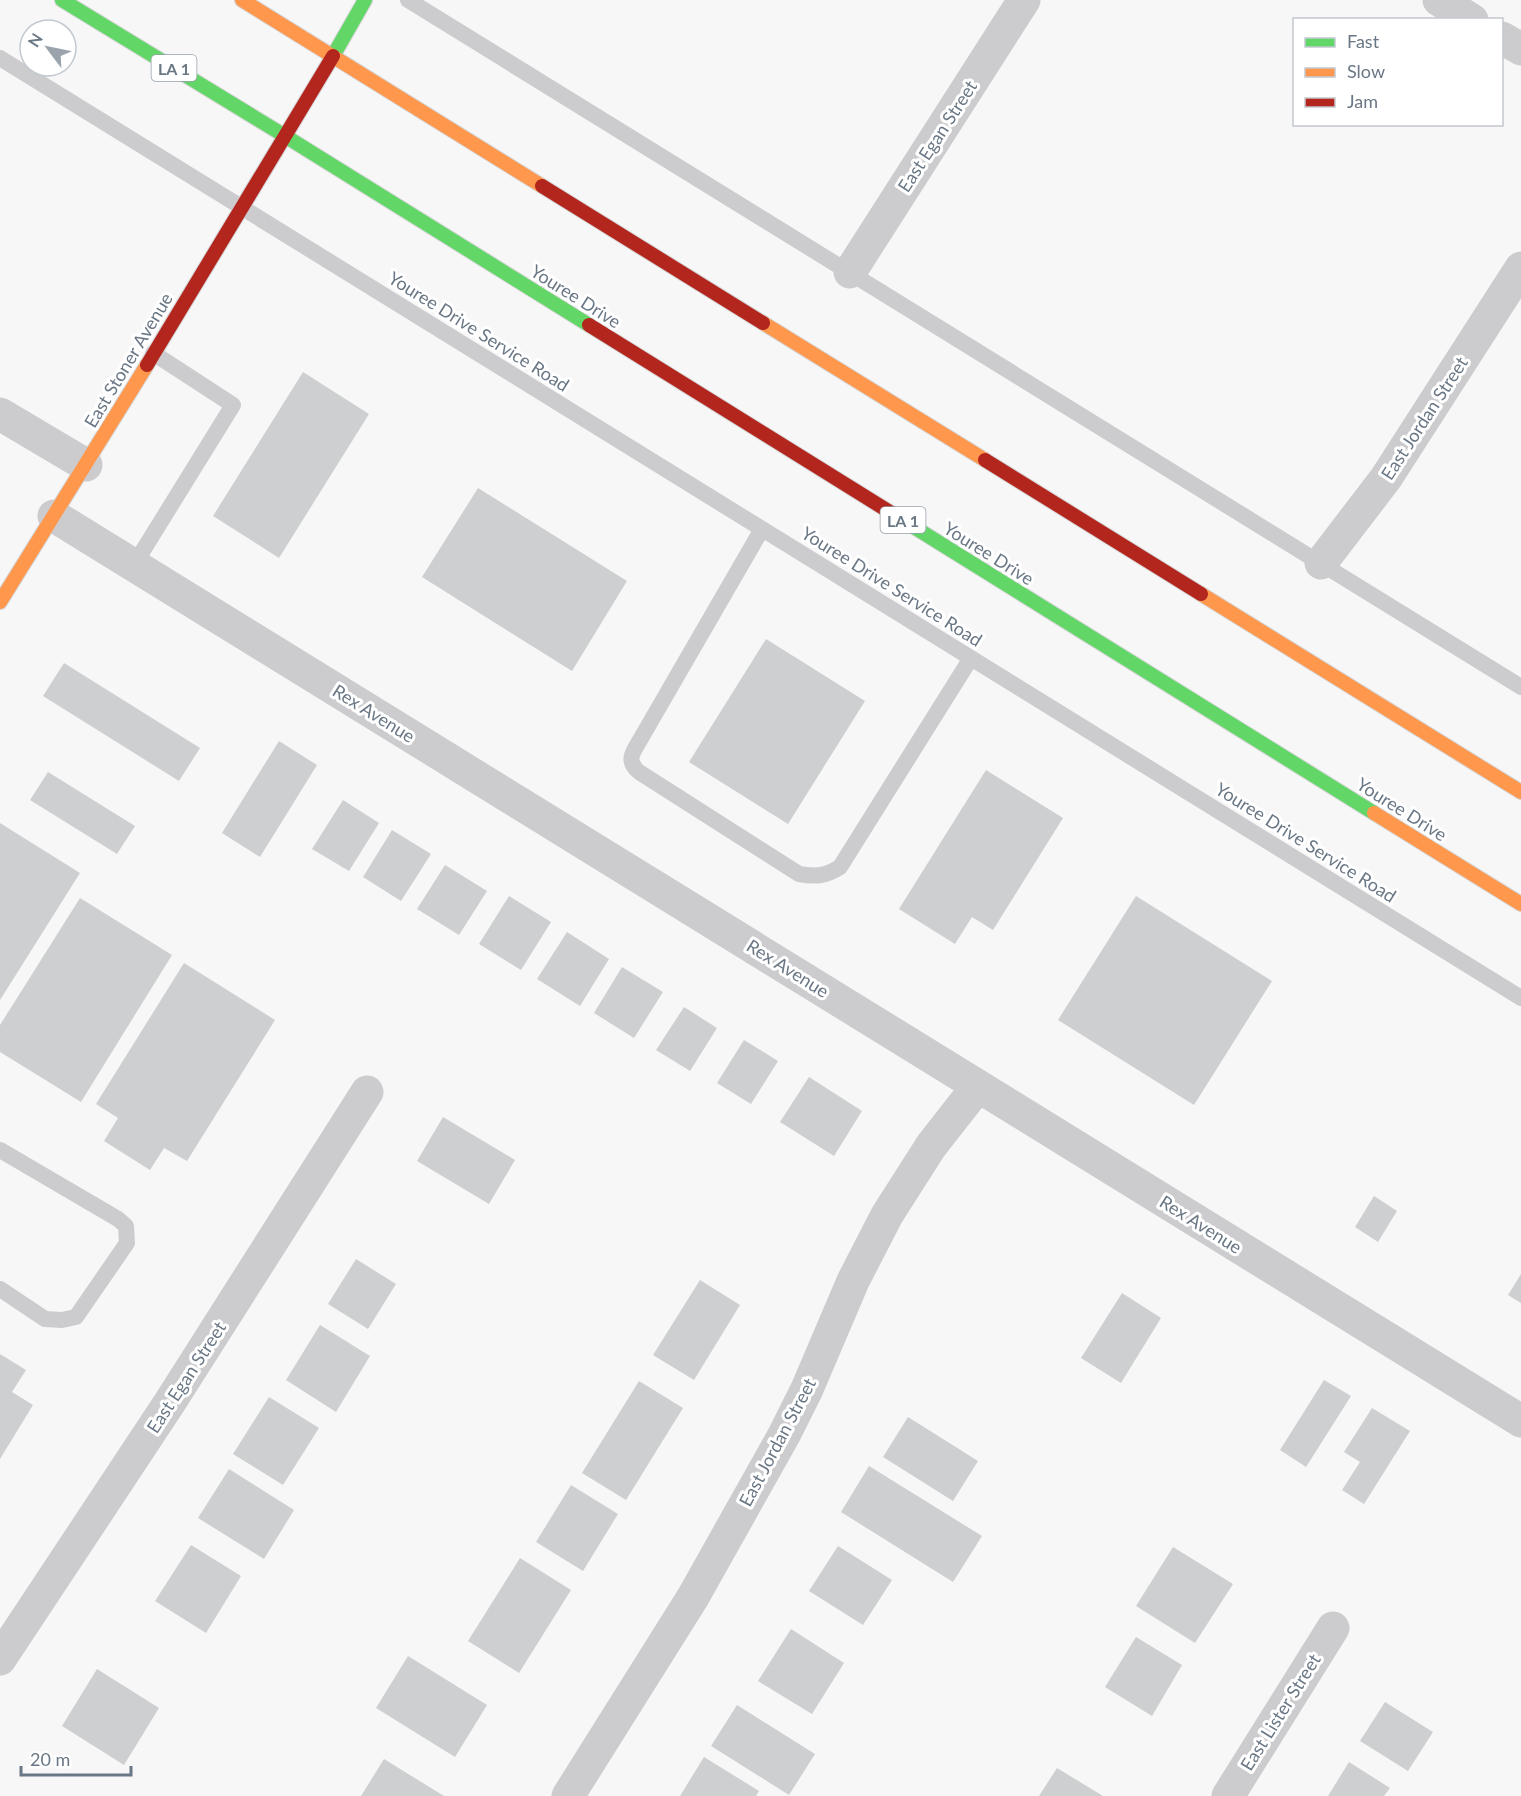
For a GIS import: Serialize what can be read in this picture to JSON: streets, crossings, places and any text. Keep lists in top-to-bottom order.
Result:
{
  "streets": {
    "main road": ["LA 1", "Youree Drive", "East Stoner Avenue"],
    "street": [
      "East Egan Street",
      "East Jordan Street",
      "Rex Avenue",
      "East Lister Street"
    ],
    "lane": ["Youree Drive Service Road"]
  },
  "crossings": [
    ["LA 1", "Youree Drive"],
    ["LA 1", "East Stoner Avenue"],
    ["Youree Drive", "East Stoner Avenue"],
    ["Youree Drive Service Road", "East Stoner Avenue"],
    ["East Stoner Avenue", "Rex Avenue"],
    ["East Jordan Street", "Rex Avenue"]
  ],
  "legend": ["Fast", "Slow", "Jam"],
  "scale_bar": "20 m",
  "north": "top left"
}
